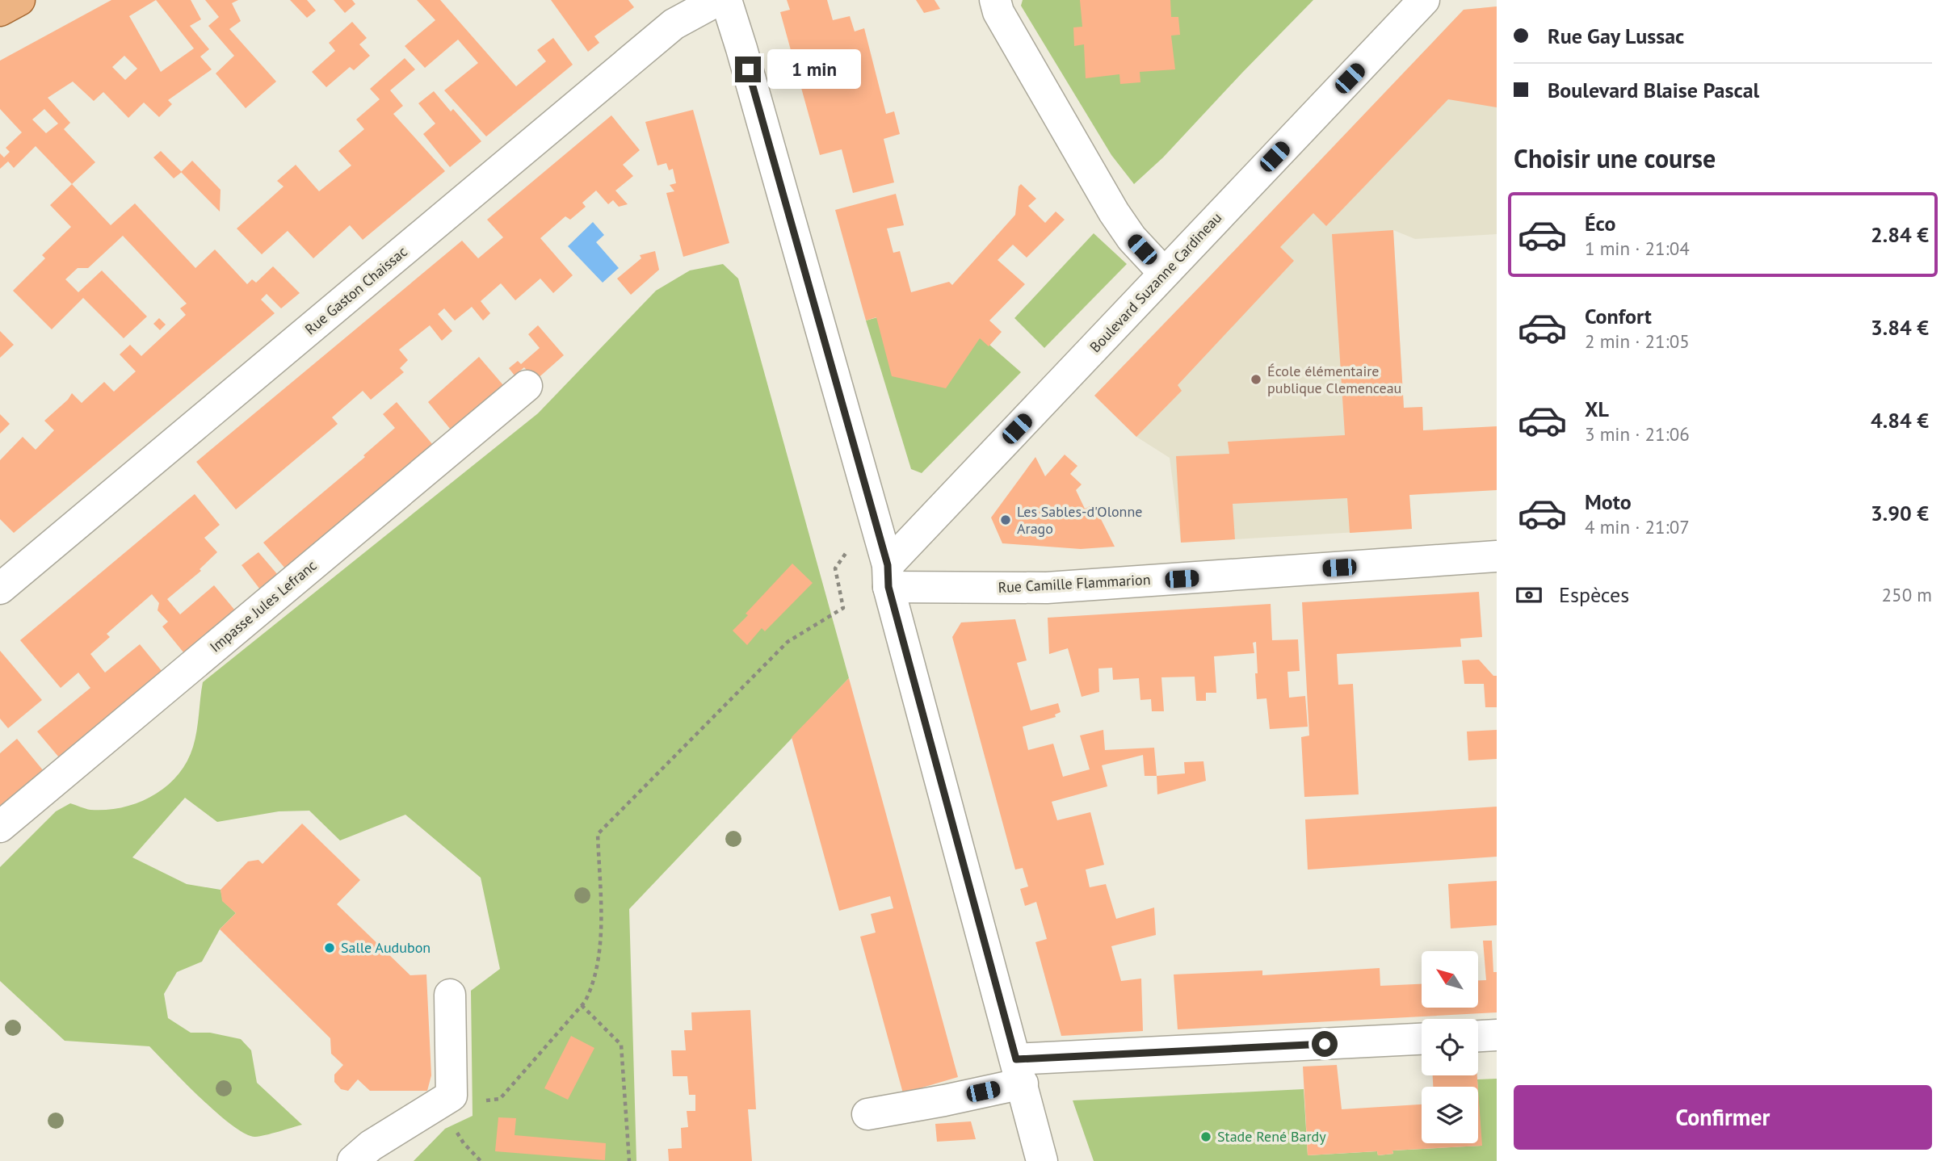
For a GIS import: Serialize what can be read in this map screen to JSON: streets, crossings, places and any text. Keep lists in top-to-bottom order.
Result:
{
  "streets": {
    "street": [
      "Boulevard Suzanne Cardineau",
      "Rue Gaston Chaissac",
      "Rue Camille Flammarion",
      "Impasse Jules Lefranc"
    ]
  },
  "crossings": [
    ["Boulevard Suzanne Cardineau", "Rue Camille Flammarion"]
  ],
  "places": [
    "École élémentaire publique Clemenceau",
    "Les Sables-d'Olonne Arago",
    "Salle Audubon",
    "Stade René Bardy"
  ],
  "north": "top left",
  "page": {
    "banner": ["Rue Gay Lussac", "Boulevard Blaise Pascal"],
    "bubble": "1 min",
    "heading": "Choisir une course",
    "list": [
      {
        "name": "Éco",
        "note": "1 min · 21:04",
        "value": "2.84 €"
      },
      {
        "name": "Confort",
        "note": "2 min · 21:05",
        "value": "3.84 €"
      },
      {
        "name": "XL",
        "note": "3 min · 21:06",
        "value": "4.84 €"
      },
      {
        "name": "Moto",
        "note": "4 min · 21:07",
        "value": "3.90 €"
      }
    ],
    "pay": ["Espèces", "250 m"],
    "buttons": "Confirmer"
  }
}
